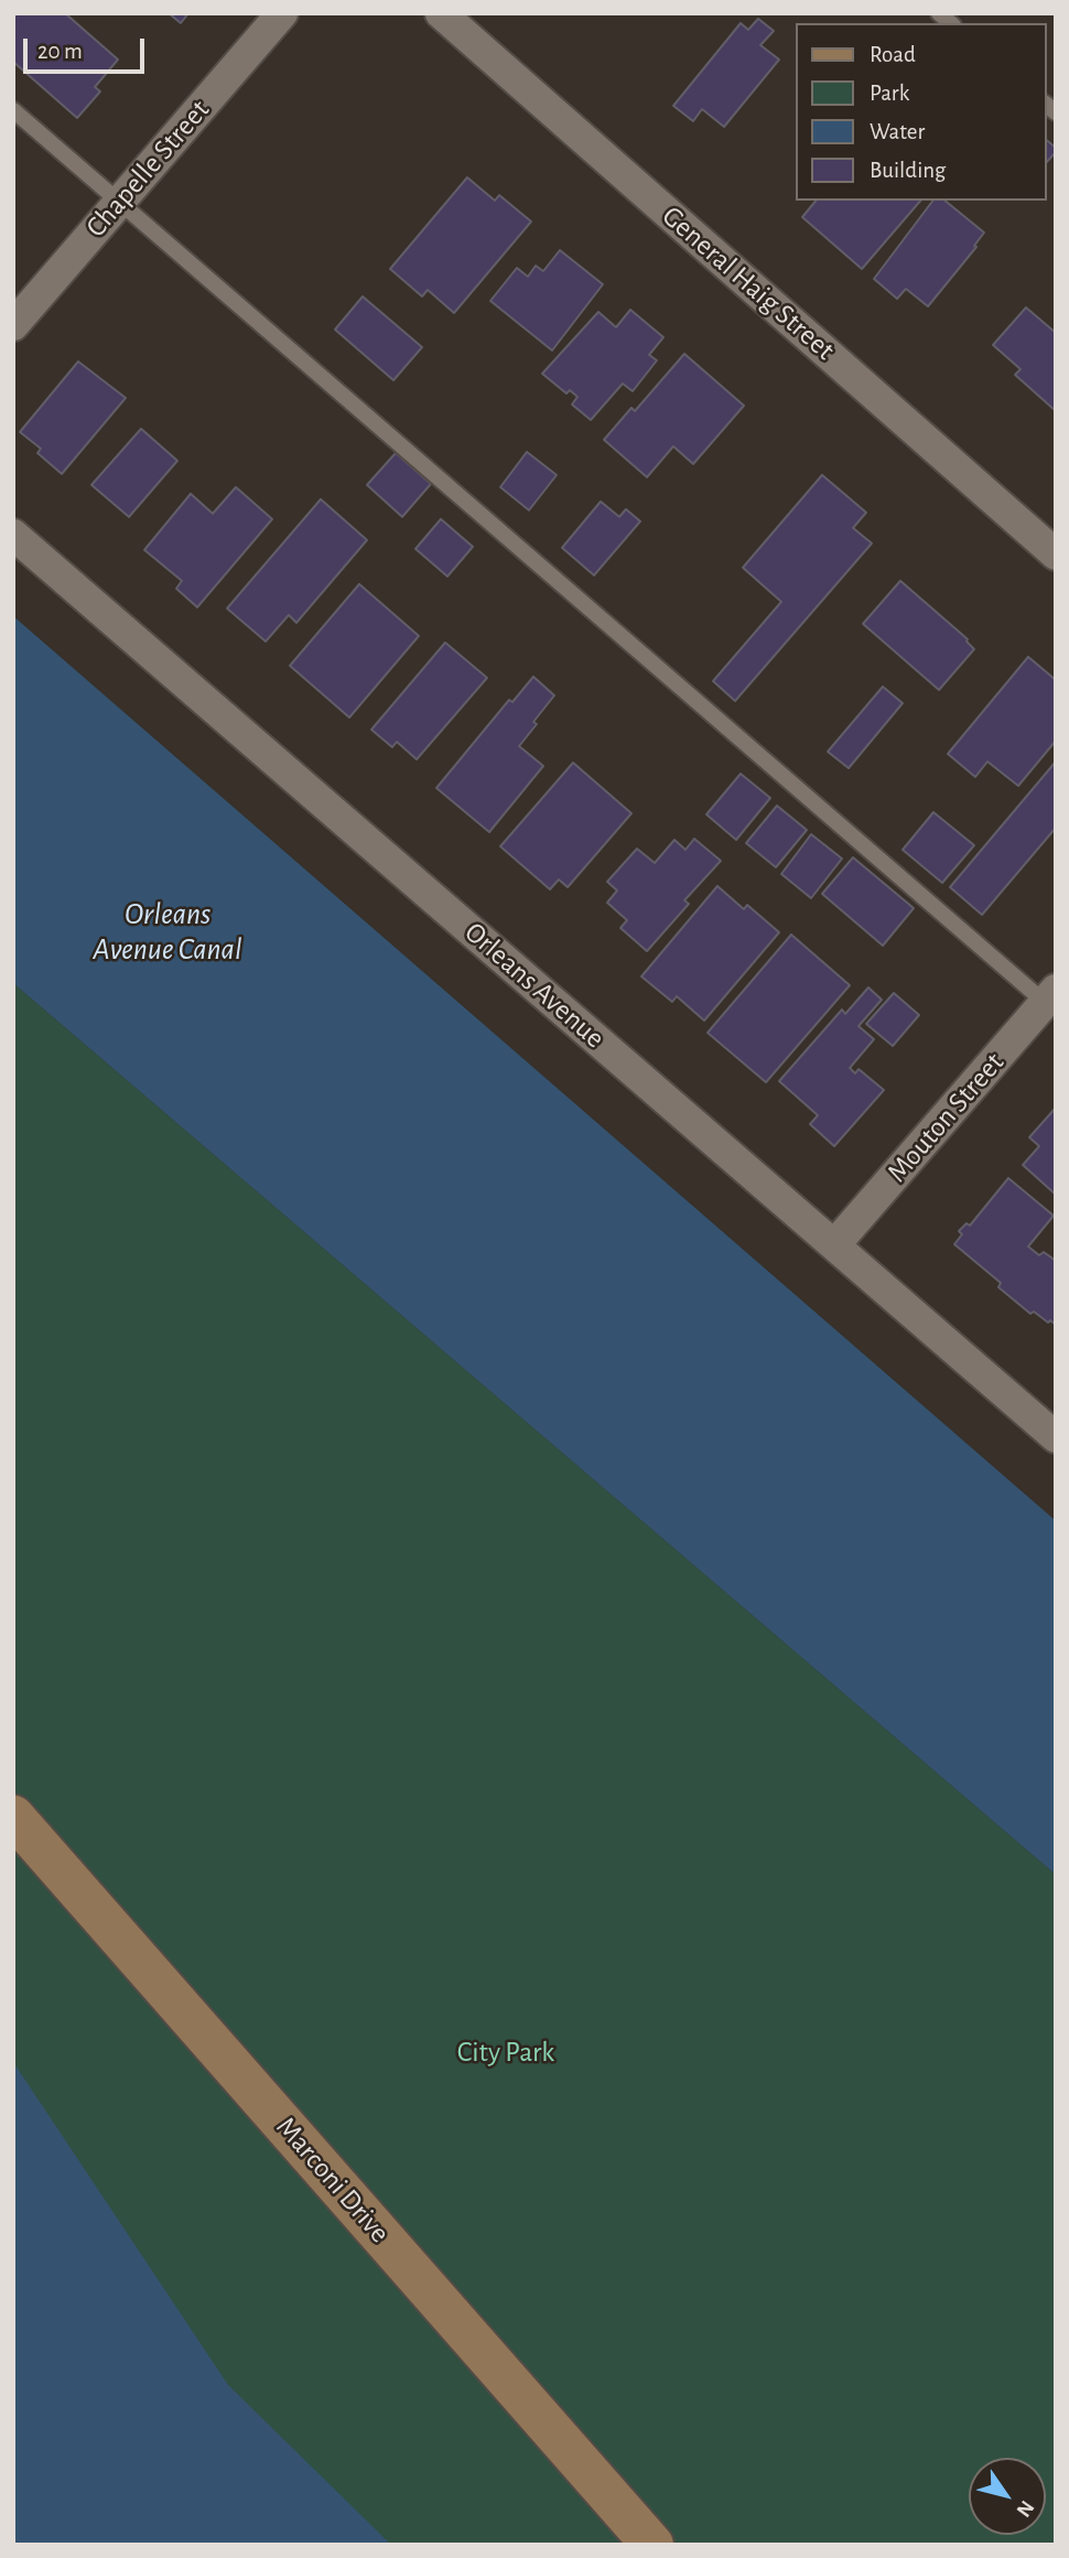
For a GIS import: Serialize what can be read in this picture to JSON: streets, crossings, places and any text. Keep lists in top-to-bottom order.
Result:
{
  "streets": {
    "street": [
      "Chapelle Street",
      "General Haig Street",
      "Orleans Avenue",
      "Mouton Street",
      "Marconi Drive"
    ]
  },
  "crossings": [
    ["Orleans Avenue", "Mouton Street"]
  ],
  "water": ["Orleans Avenue Canal"],
  "parks": ["City Park"],
  "legend": [
    "Road",
    "Park",
    "Water",
    "Building"
  ],
  "scale_bar": "20 m",
  "north": "bottom right"
}
